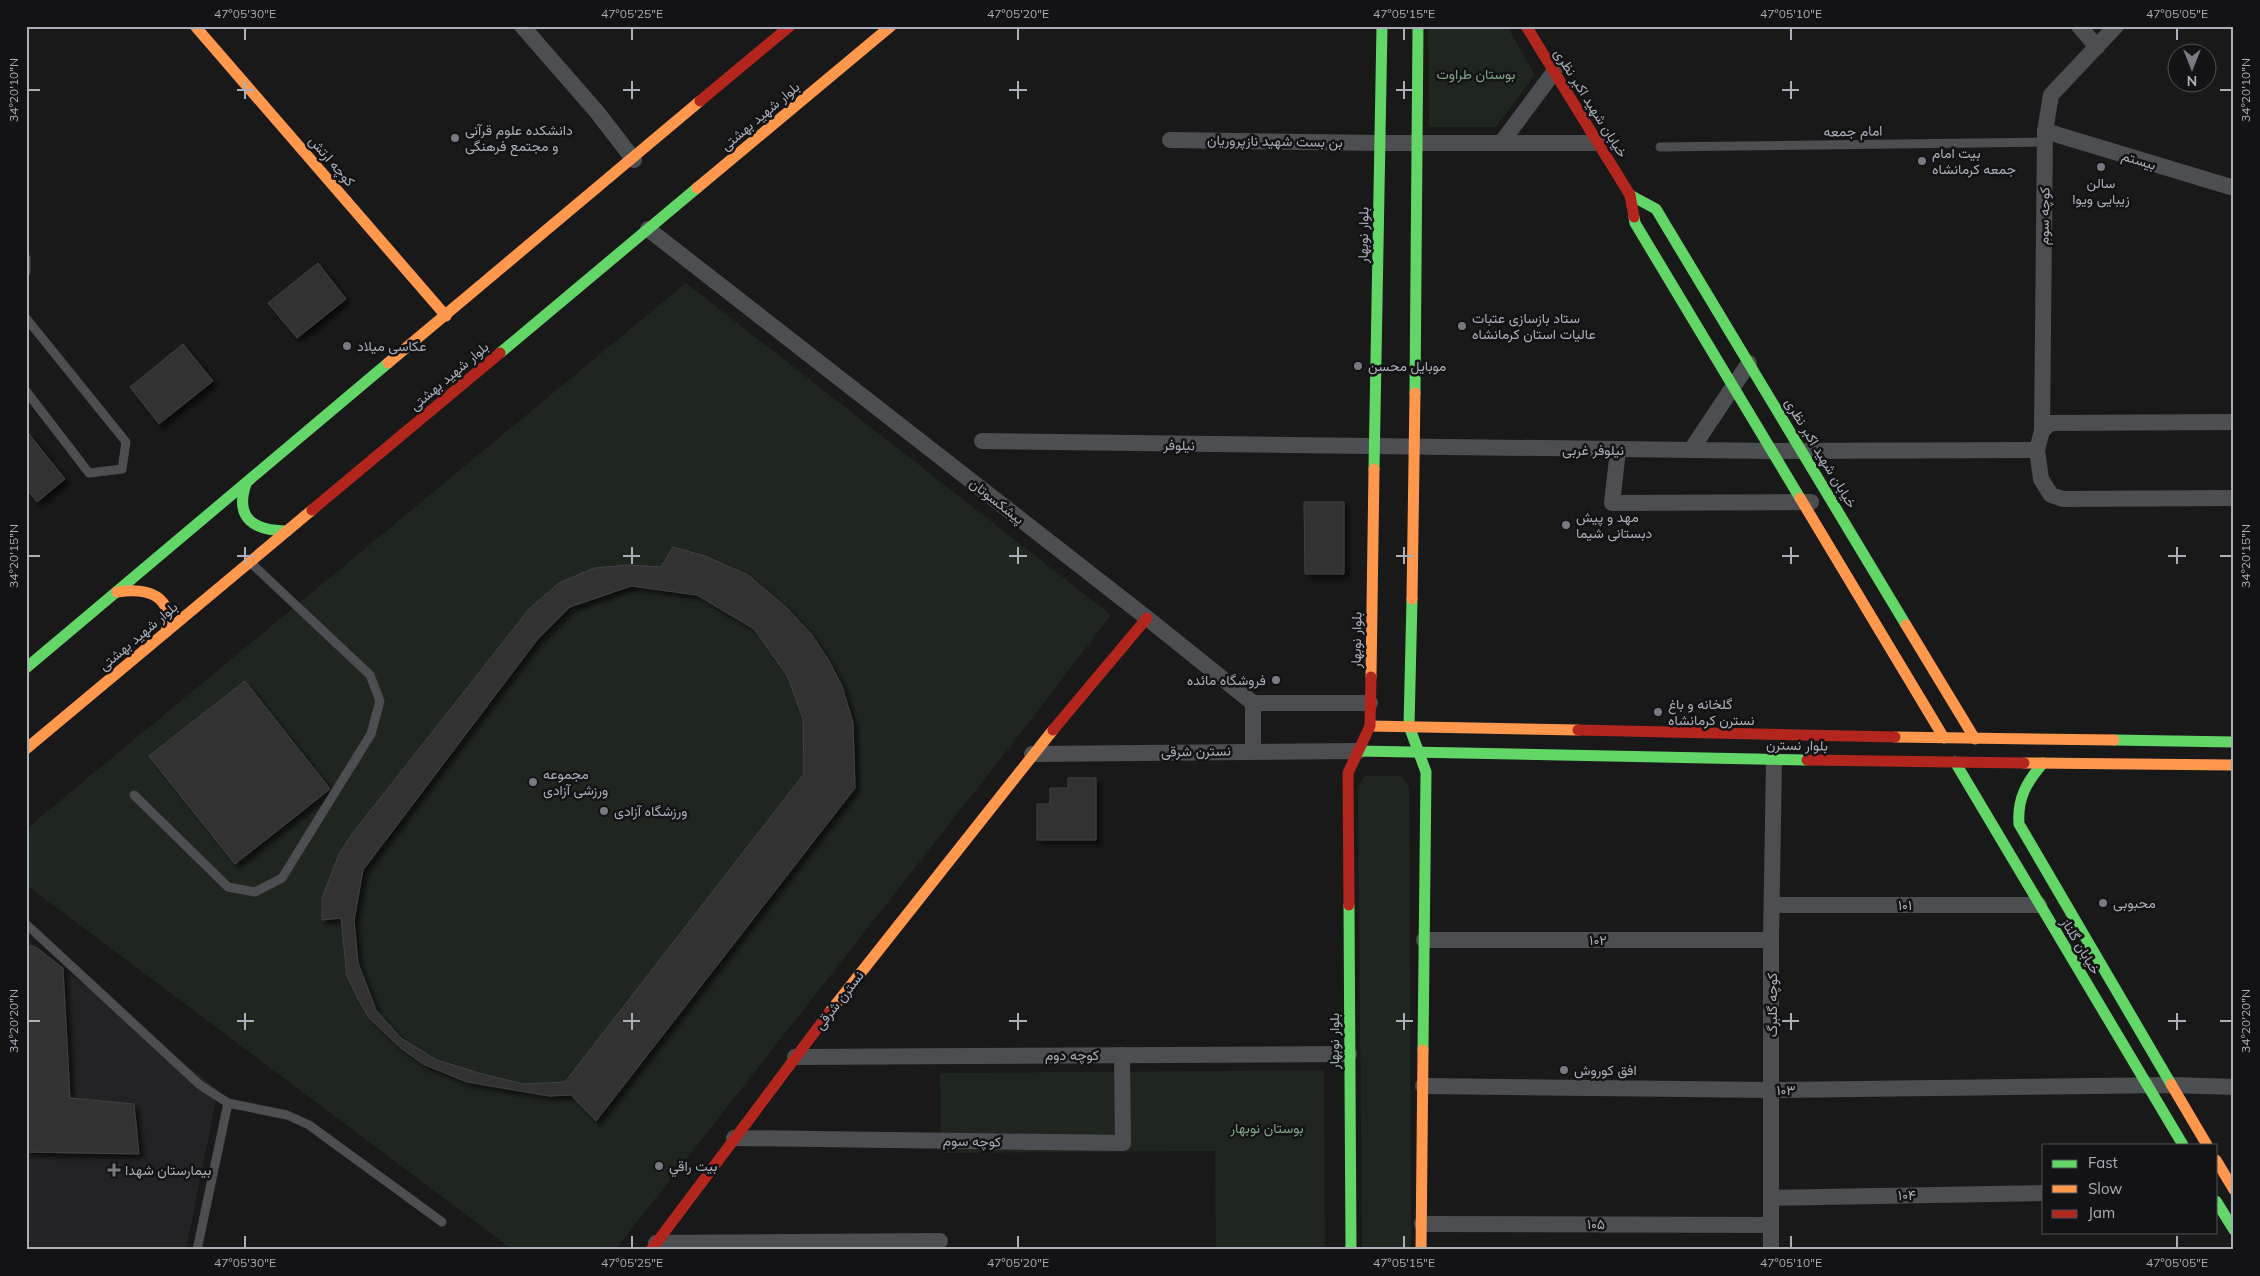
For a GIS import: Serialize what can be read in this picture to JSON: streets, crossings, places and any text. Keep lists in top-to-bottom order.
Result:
{
  "streets": {
    "street": [
      "خیابان شهید اکبر نظری",
      "بلوار شهید بهشتی",
      "بن بست شهید نازپروریان",
      "بیستم",
      "کوچه ارتش",
      "کوچه سوم",
      "بلوار نوبهار",
      "نیلوفر",
      "نیلوفر غربی",
      "پیشکسوتان",
      "بلوار نسترن",
      "نسترن شرقی",
      "۱۰۱",
      "۱۰۲",
      "خیابان گلناز",
      "کوچه گلبرگ",
      "کوچه دوم",
      "۱۰۳",
      "۱۰۴",
      "۱۰۵"
    ],
    "lane": ["امام جمعه"]
  },
  "crossings": [
    ["خیابان شهید اکبر نظری", "بن بست شهید نازپروریان"],
    ["خیابان شهید اکبر نظری", "نیلوفر غربی"],
    ["خیابان شهید اکبر نظری", "بلوار نسترن"],
    ["بلوار شهید بهشتی", "پیشکسوتان"],
    ["امام جمعه", "بیستم"],
    ["امام جمعه", "کوچه سوم"],
    ["بن بست شهید نازپروریان", "بلوار نوبهار"],
    ["بیستم", "کوچه سوم"],
    ["کوچه سوم", "نیلوفر غربی"],
    ["کوچه سوم", "نسترن شرقی"],
    ["کوچه سوم", "کوچه دوم"],
    ["بلوار نوبهار", "نیلوفر"],
    ["بلوار نوبهار", "بلوار نسترن"],
    ["بلوار نوبهار", "نسترن شرقی"],
    ["بلوار نوبهار", "کوچه دوم"],
    ["نیلوفر", "نیلوفر غربی"],
    ["پیشکسوتان", "نسترن شرقی"],
    ["بلوار نسترن", "نسترن شرقی"],
    ["بلوار نسترن", "خیابان گلناز"],
    ["بلوار نسترن", "کوچه گلبرگ"],
    ["نسترن شرقی", "کوچه دوم"],
    ["۱۰۱", "خیابان گلناز"],
    ["۱۰۱", "کوچه گلبرگ"],
    ["۱۰۲", "کوچه گلبرگ"],
    ["خیابان گلناز", "۱۰۳"],
    ["کوچه گلبرگ", "۱۰۳"],
    ["کوچه گلبرگ", "۱۰۴"],
    ["کوچه گلبرگ", "۱۰۵"]
  ],
  "parks": ["بوستان طراوت", "بوستان نوبهار"],
  "places": {
    "other": [
      "دانشکده علوم قرآنی و مجتمع فرهنگی",
      "بیت امام جمعه کرمانشاه",
      "سالن زیبایی ویوا",
      "ستاد بازسازی عتبات عالیات استان کرمانشاه",
      "عکاسی میلاد",
      "موبایل محسن",
      "مهد و پیش دبستانی شیما",
      "فروشگاه مائده",
      "گلخانه و باغ نسترن کرمانشاه",
      "مجموعه ورزشی آزادی",
      "ورزشگاه آزادی",
      "محبوبی",
      "افق کوروش",
      "بيت راقي"
    ],
    "health": ["بیمارستان شهدا"]
  },
  "legend": ["Fast", "Slow", "Jam"],
  "north": "bottom",
  "coordinates": [
    "47°05'30\"E",
    "47°05'25\"E",
    "47°05'20\"E",
    "47°05'15\"E",
    "47°05'10\"E",
    "47°05'05\"E",
    "34°20'10\"N",
    "34°20'15\"N",
    "34°20'20\"N"
  ]
}
